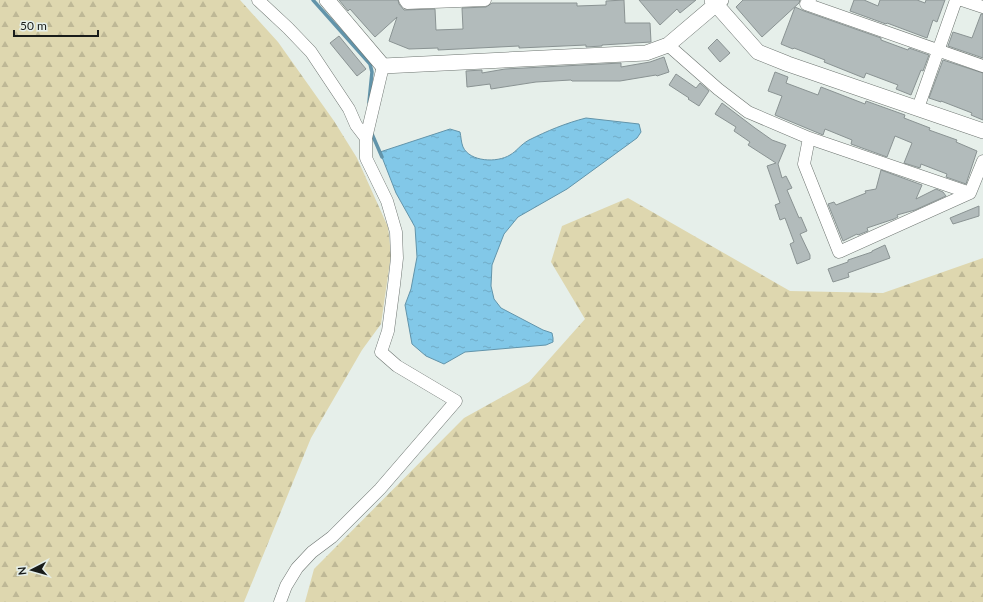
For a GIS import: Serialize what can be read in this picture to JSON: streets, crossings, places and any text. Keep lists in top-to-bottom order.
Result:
{
  "scale_bar": "50 m",
  "north": "left"
}
